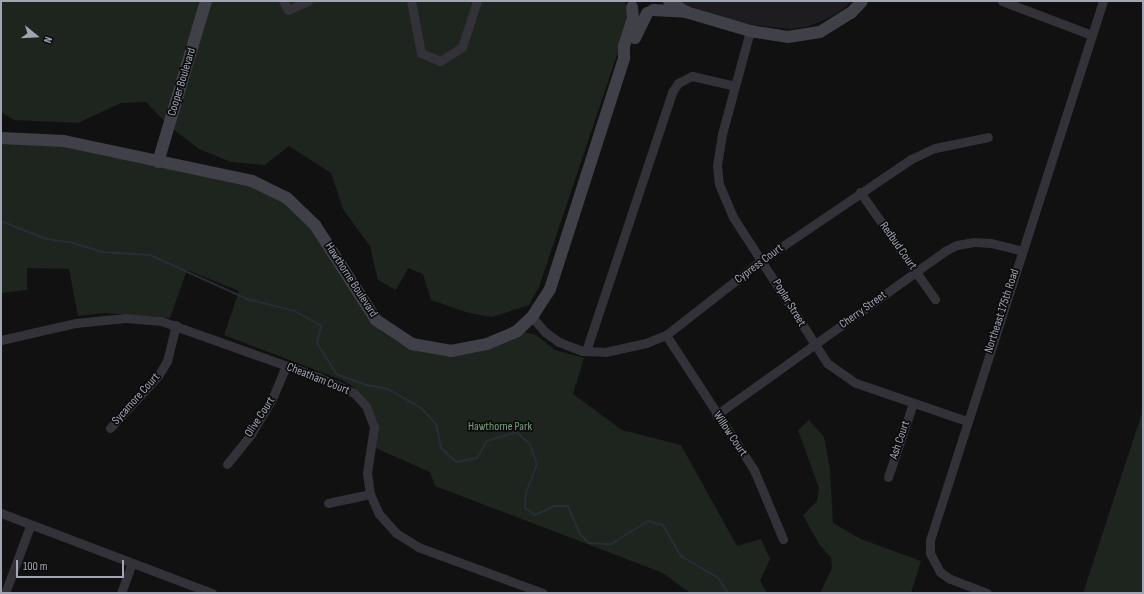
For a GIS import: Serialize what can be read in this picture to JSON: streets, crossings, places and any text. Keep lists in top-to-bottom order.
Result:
{
  "streets": {
    "street": [
      "Cooper Boulevard",
      "Redbud Court",
      "Cypress Court",
      "Hawthorne Boulevard",
      "Poplar Street",
      "Cherry Street",
      "Northeast 175th Road",
      "Cheatham Court",
      "Sycamore Court",
      "Olive Court",
      "Willow Court",
      "Ash Court"
    ]
  },
  "crossings": [
    ["Cooper Boulevard", "Hawthorne Boulevard"],
    ["Redbud Court", "Cypress Court"],
    ["Redbud Court", "Cherry Street"],
    ["Cypress Court", "Hawthorne Boulevard"],
    ["Cypress Court", "Poplar Street"],
    ["Cypress Court", "Willow Court"],
    ["Poplar Street", "Cherry Street"],
    ["Poplar Street", "Northeast 175th Road"],
    ["Poplar Street", "Ash Court"],
    ["Cherry Street", "Northeast 175th Road"],
    ["Cherry Street", "Willow Court"],
    ["Cheatham Court", "Sycamore Court"],
    ["Cheatham Court", "Olive Court"]
  ],
  "parks": ["Hawthorne Park"],
  "scale_bar": "100 m",
  "north": "right"
}
